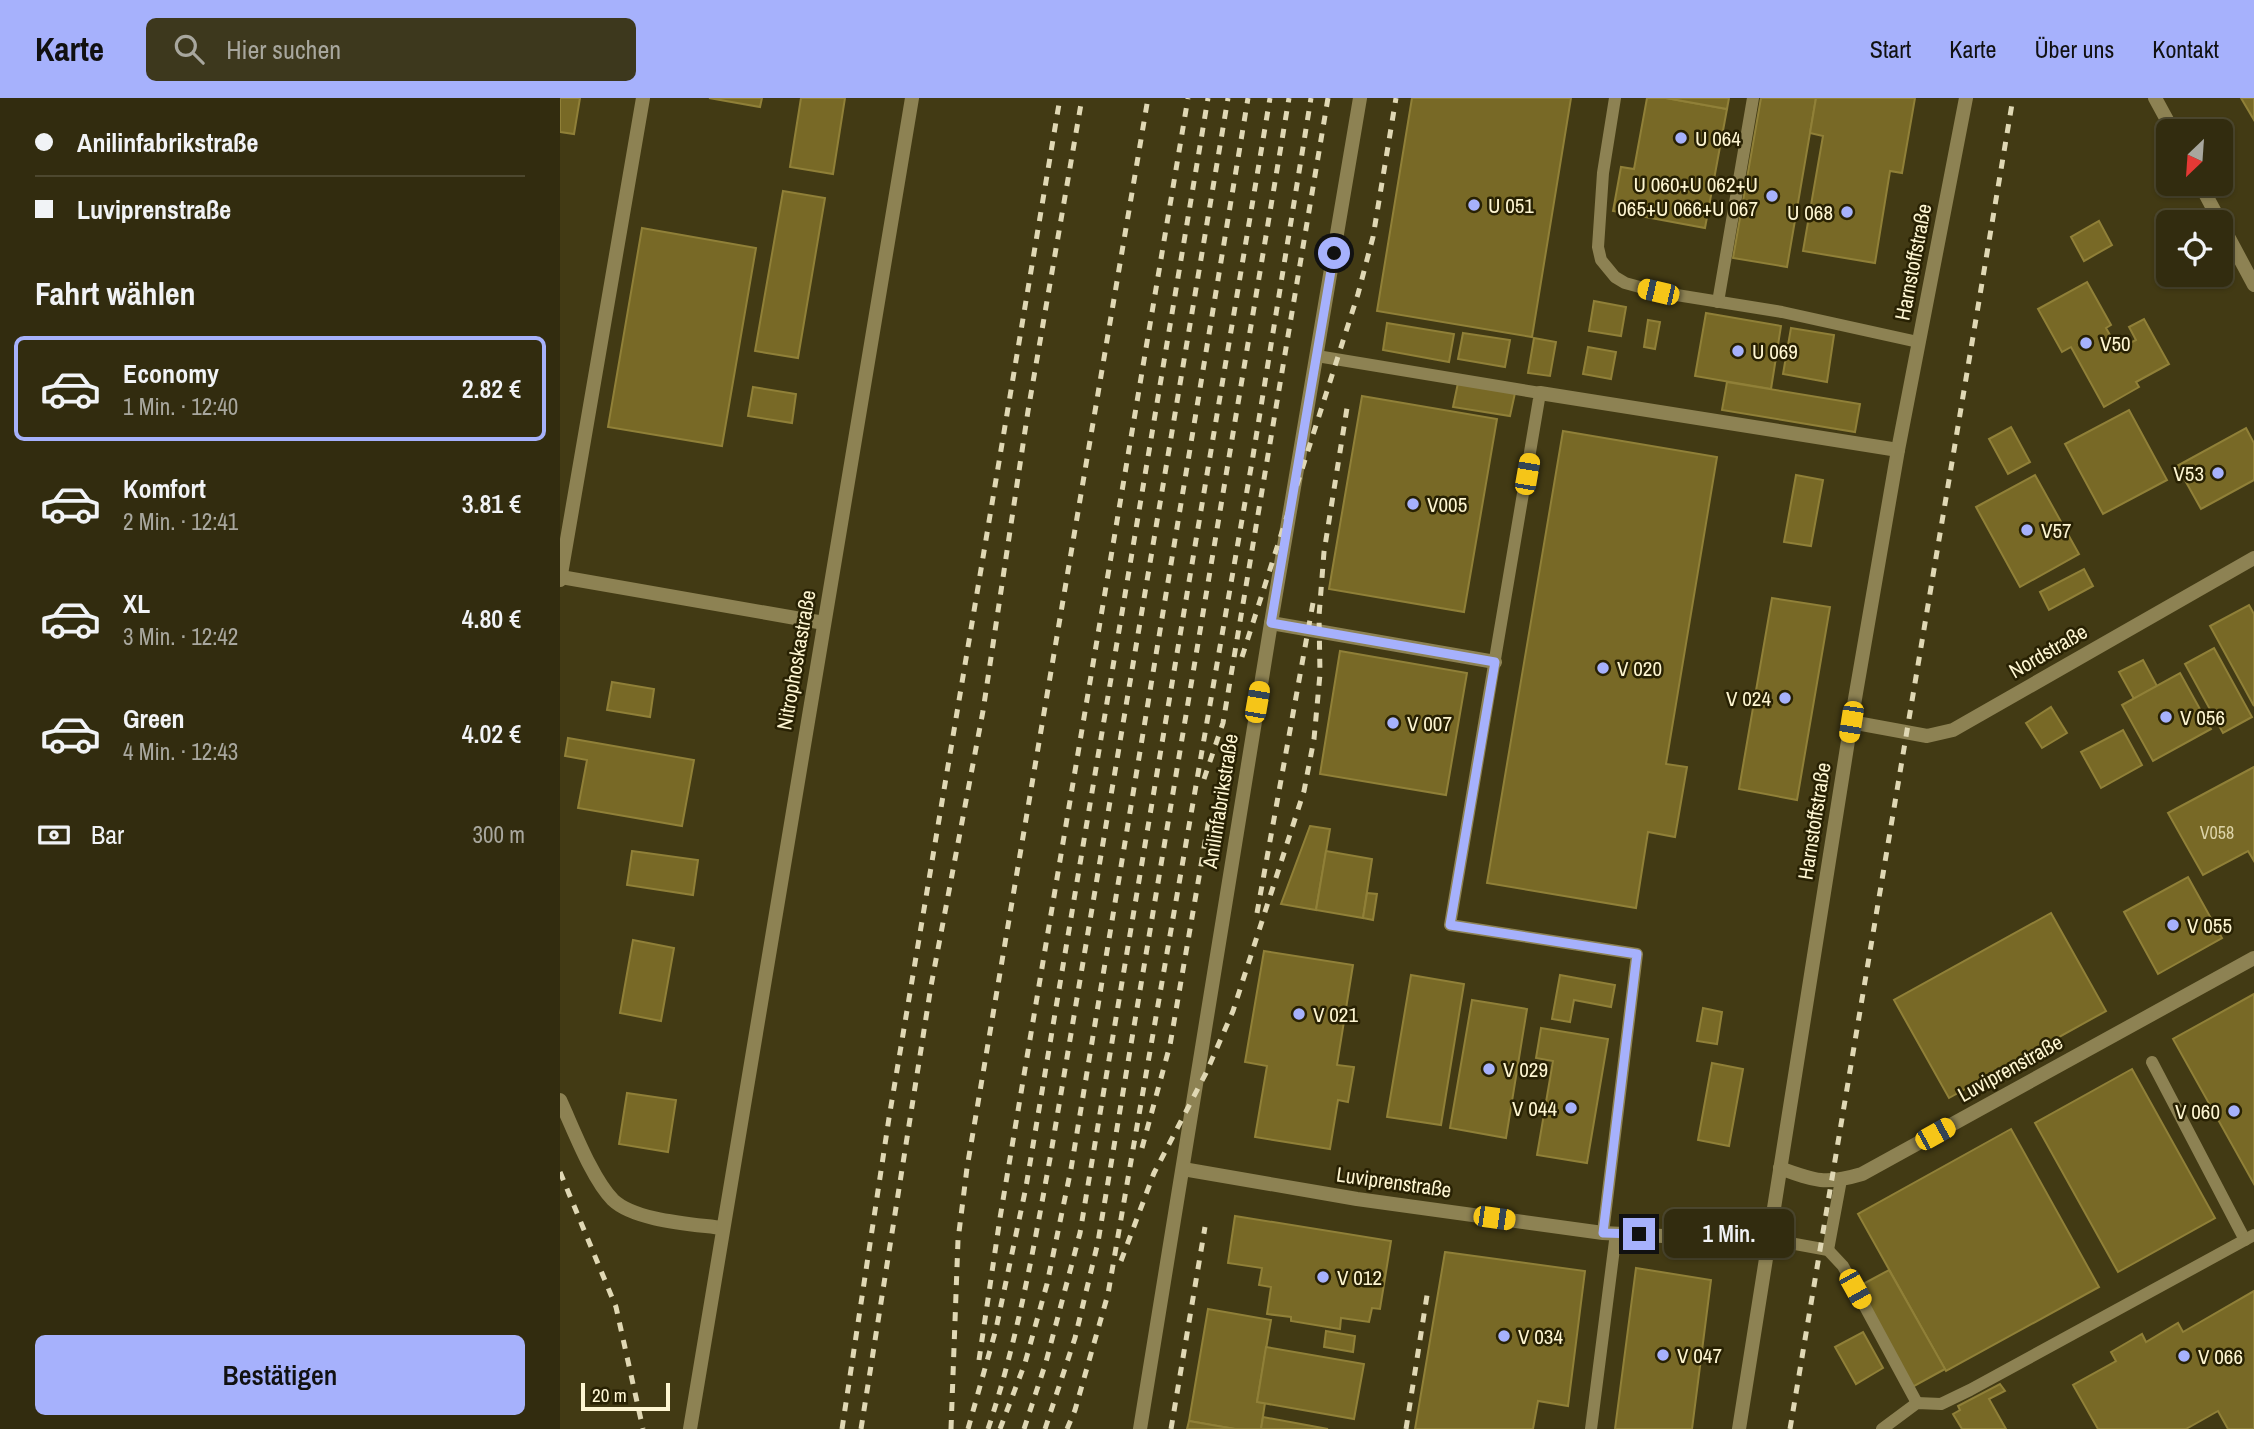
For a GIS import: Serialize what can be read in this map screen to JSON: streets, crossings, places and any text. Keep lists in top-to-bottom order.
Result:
{
  "streets": {
    "street": [
      "Harnstoffstraße",
      "Nordstraße",
      "Nitrophoskastraße",
      "Anilinfabrikstraße",
      "Luviprenstraße"
    ]
  },
  "crossings": [
    ["Harnstoffstraße", "Nordstraße"],
    ["Harnstoffstraße", "Luviprenstraße"],
    ["Anilinfabrikstraße", "Luviprenstraße"]
  ],
  "places": [
    "U 064",
    "U 060+U 062+U 065+U 066+U 067",
    "U 051",
    "U 068",
    "V50",
    "U 069",
    "V53",
    "V005",
    "V57",
    "V 020",
    "V 024",
    "V 056",
    "V 007",
    "V 055",
    "V 021",
    "V 029",
    "V 044",
    "V 060",
    "V 012",
    "V 034",
    "V 047",
    "V 066"
  ],
  "house_numbers": ["V058"],
  "scale_bar": "20 m",
  "north": "bottom left",
  "page": {
    "header": "Karte",
    "search": "Hier suchen",
    "nav": [
      "Start",
      "Karte",
      "Über uns",
      "Kontakt"
    ],
    "banner": ["Anilinfabrikstraße", "Luviprenstraße"],
    "heading": "Fahrt wählen",
    "list": [
      {
        "name": "Economy",
        "note": "1 Min. · 12:40",
        "value": "2.82 €"
      },
      {
        "name": "Komfort",
        "note": "2 Min. · 12:41",
        "value": "3.81 €"
      },
      {
        "name": "XL",
        "note": "3 Min. · 12:42",
        "value": "4.80 €"
      },
      {
        "name": "Green",
        "note": "4 Min. · 12:43",
        "value": "4.02 €"
      }
    ],
    "pay": ["Bar", "300 m"],
    "bubble": "1 Min.",
    "buttons": "Bestätigen",
    "scale": "20 m"
  }
}
